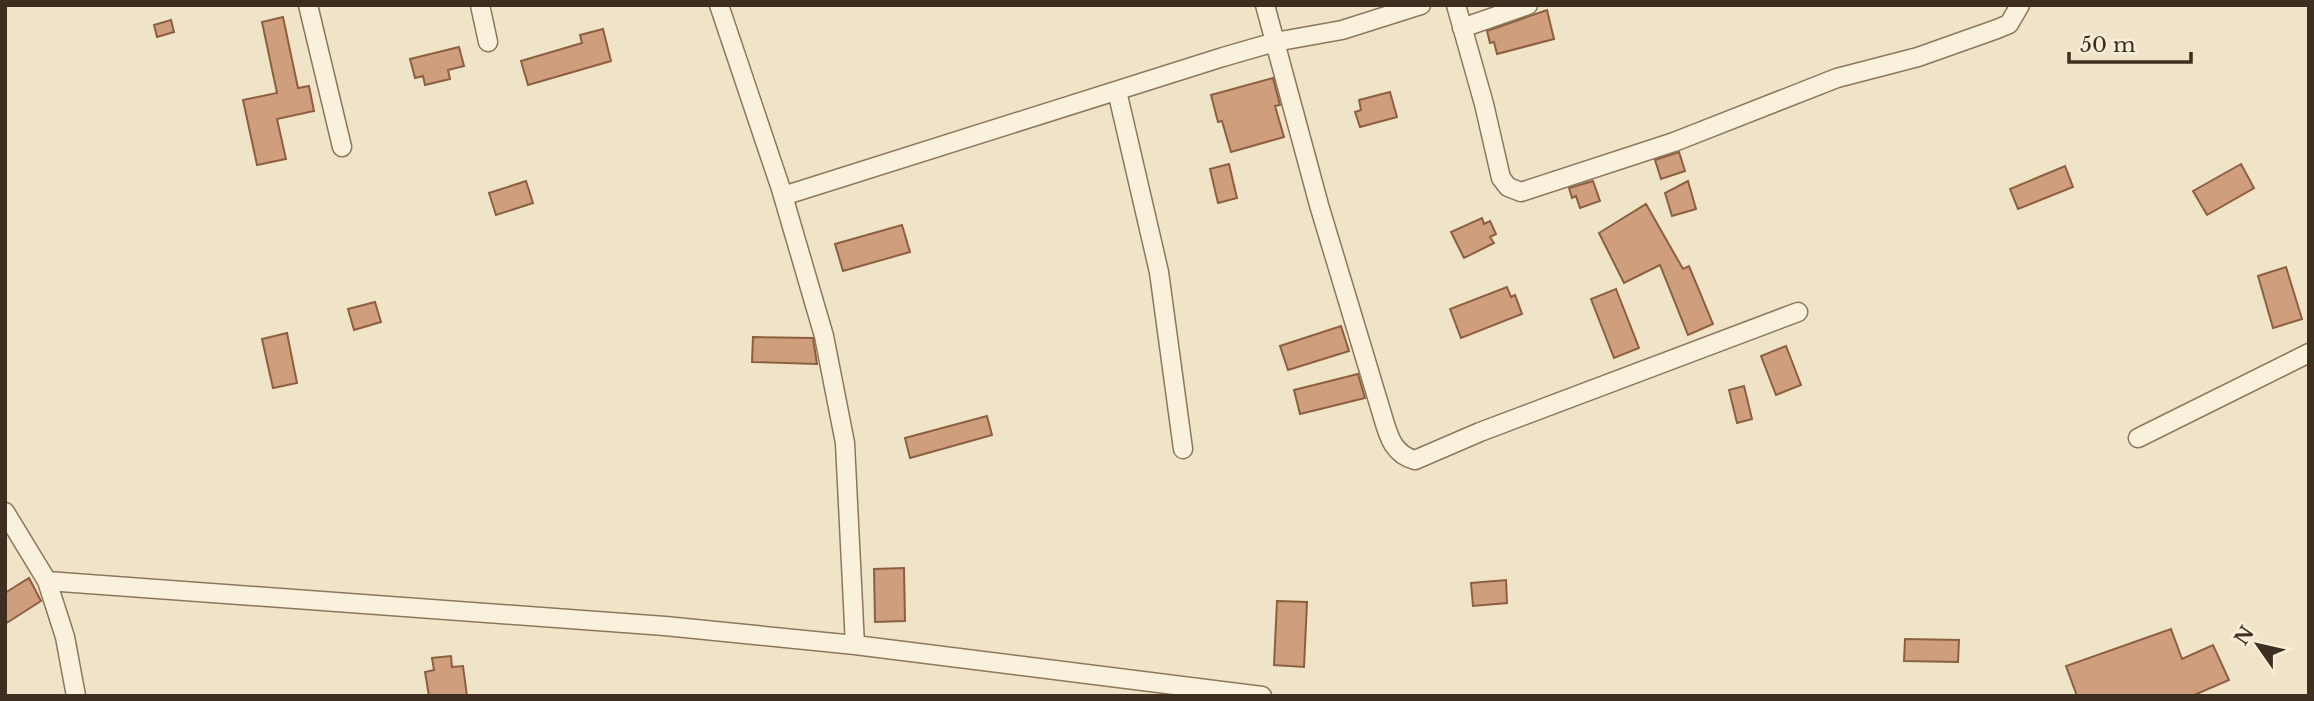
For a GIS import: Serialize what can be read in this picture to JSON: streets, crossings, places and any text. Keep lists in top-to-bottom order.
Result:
{
  "scale_bar": "50 m",
  "north": "top left"
}
